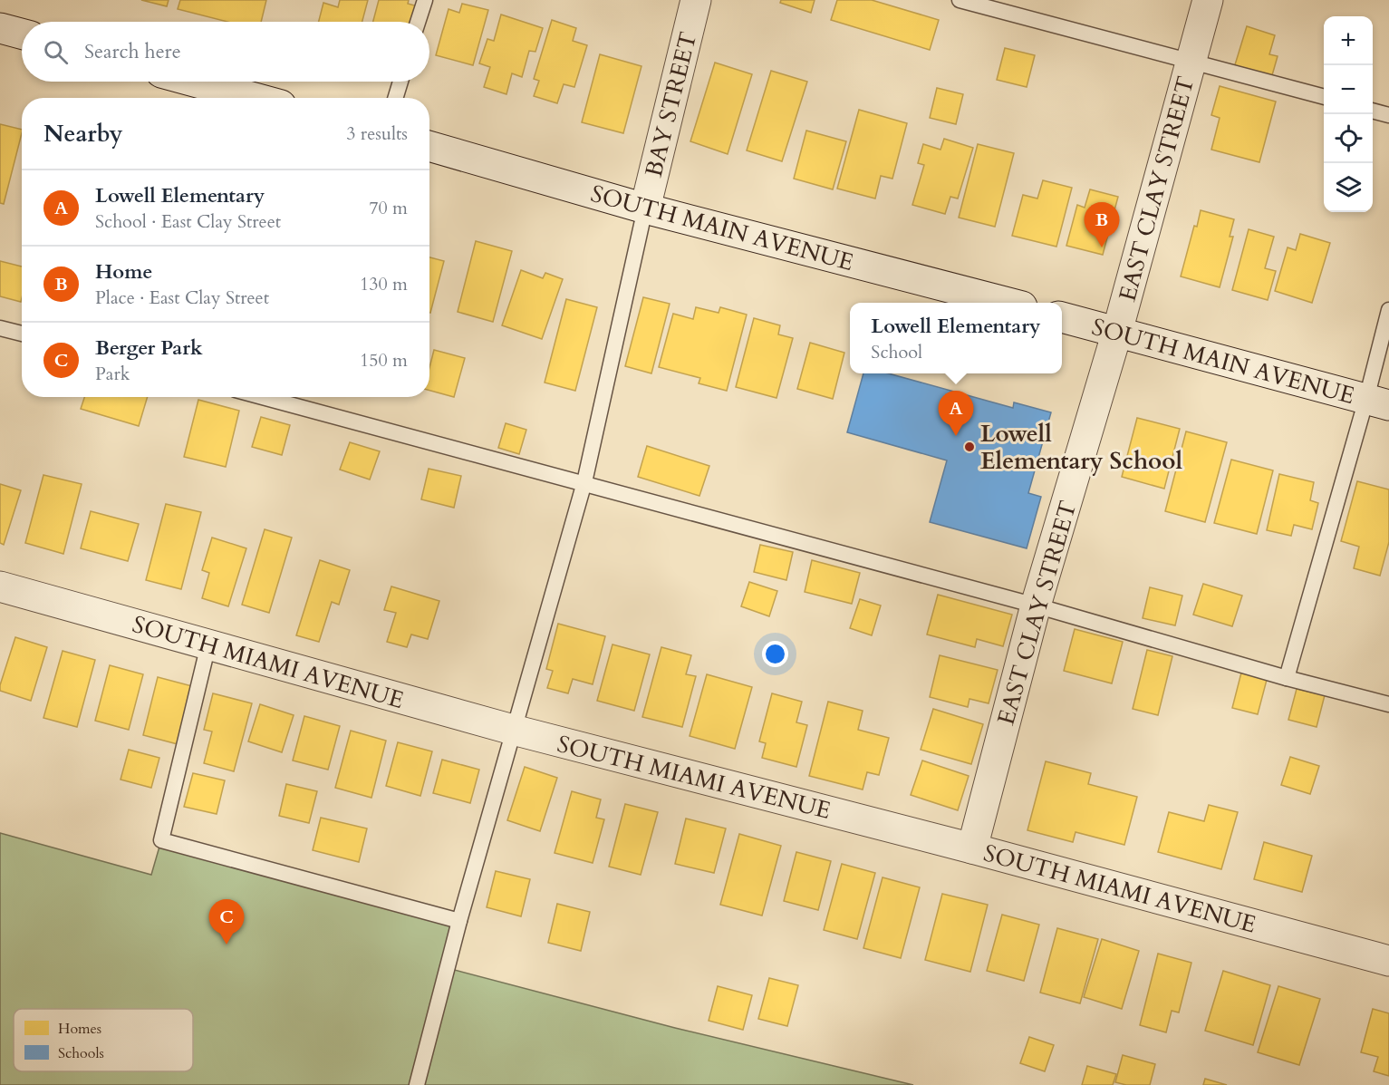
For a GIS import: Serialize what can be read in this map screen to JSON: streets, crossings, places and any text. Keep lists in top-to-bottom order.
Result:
{
  "streets": {
    "street": [
      "BAY STREET",
      "EAST CLAY STREET",
      "SOUTH MAIN AVENUE",
      "SOUTH MIAMI AVENUE"
    ]
  },
  "crossings": [
    ["BAY STREET", "SOUTH MAIN AVENUE"],
    ["EAST CLAY STREET", "SOUTH MAIN AVENUE"],
    ["EAST CLAY STREET", "SOUTH MIAMI AVENUE"]
  ],
  "places": ["Lowell Elementary School"],
  "legend": ["Homes", "Schools"],
  "page": {
    "map_buttons": ["+", "−"],
    "search": "Search here",
    "heading": ["Nearby", "3 results"],
    "list": [
      {
        "mark": "A",
        "name": "Lowell Elementary",
        "note": "School · East Clay Street",
        "value": "70 m"
      },
      {
        "mark": "B",
        "name": "Home",
        "note": "Place · East Clay Street",
        "value": "130 m"
      },
      {
        "mark": "C",
        "name": "Berger Park",
        "note": "Park",
        "value": "150 m"
      }
    ],
    "pins": ["B", "A", "C"],
    "popup": ["Lowell Elementary", "School"]
  }
}
